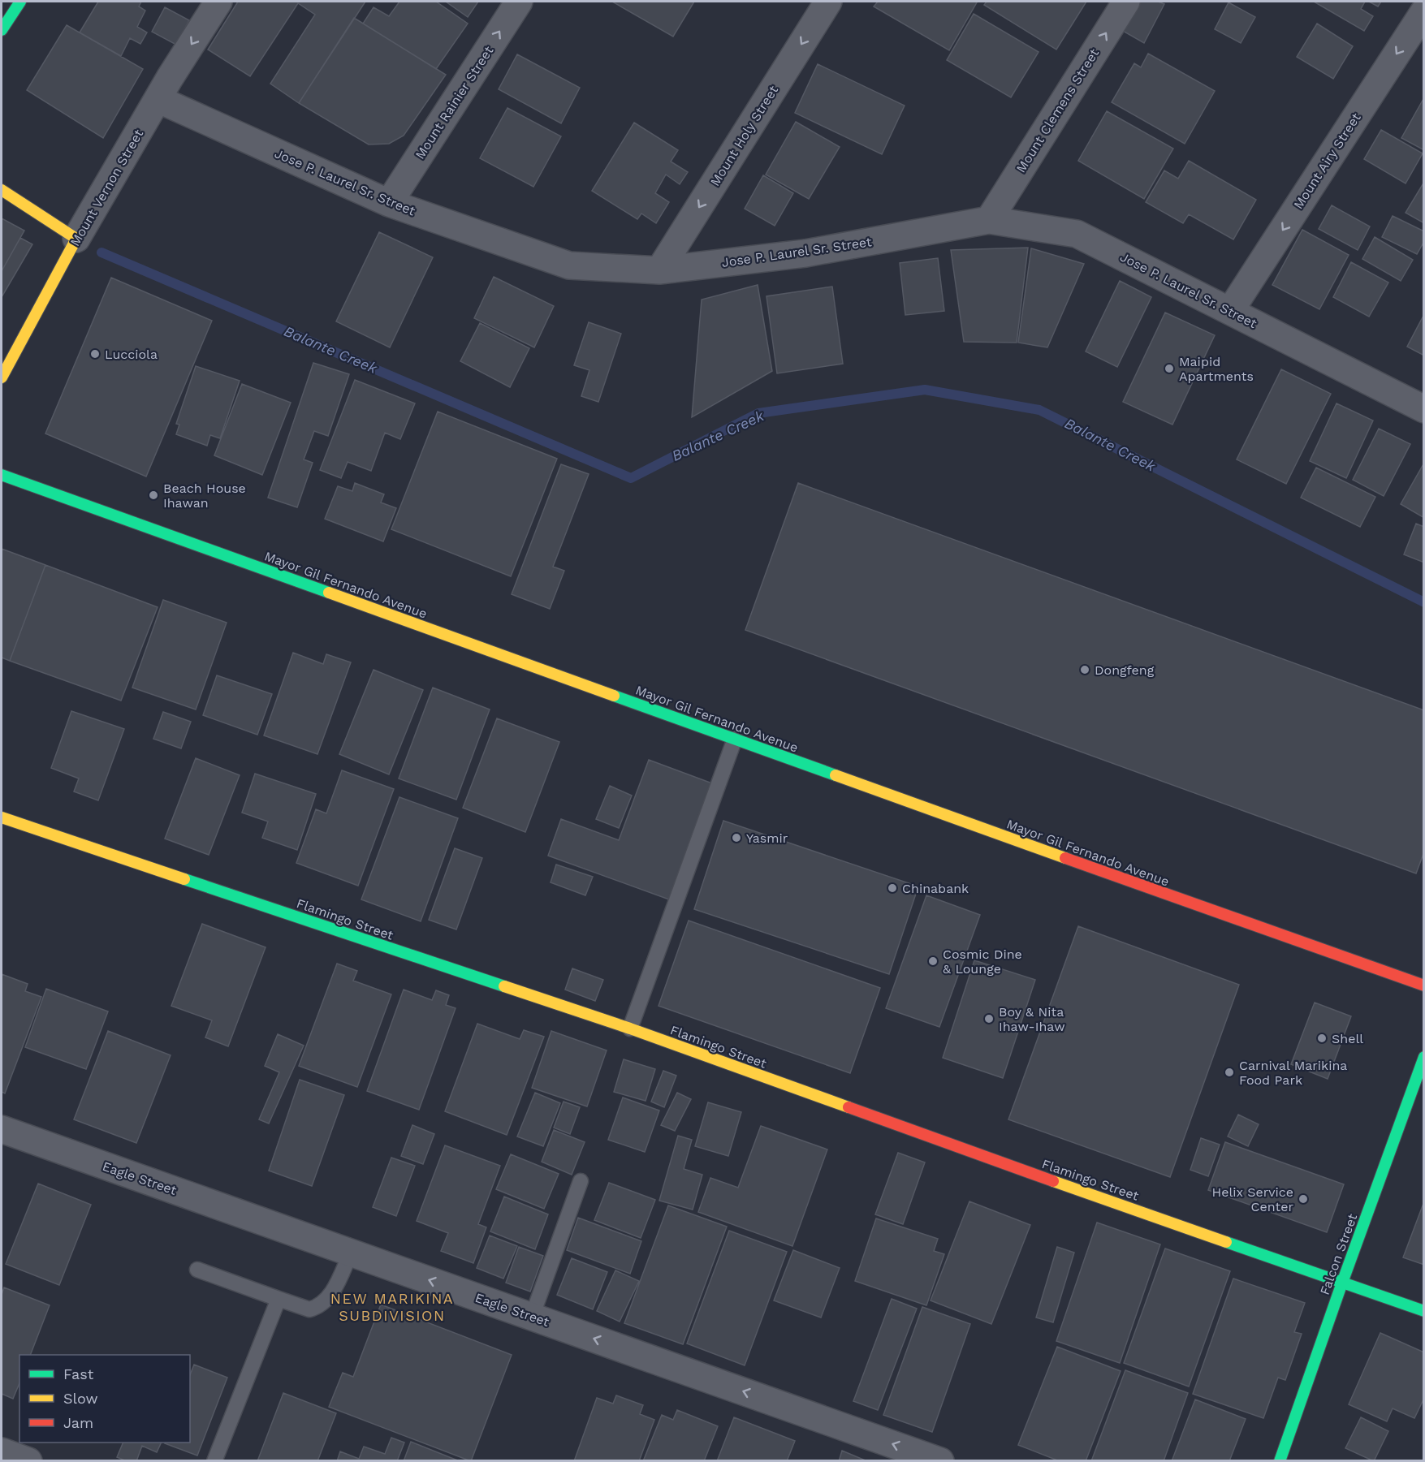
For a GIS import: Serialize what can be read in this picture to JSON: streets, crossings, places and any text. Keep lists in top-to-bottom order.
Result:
{
  "streets": {
    "street": [
      "Mount Rainier Street",
      "Mount Clemens Street",
      "Mount Holy Street",
      "Mount Airy Street",
      "Jose P. Laurel Sr. Street",
      "Mount Vernon Street",
      "Mayor Gil Fernando Avenue",
      "Flamingo Street",
      "Eagle Street",
      "Falcon Street"
    ]
  },
  "crossings": [
    ["Mount Rainier Street", "Jose P. Laurel Sr. Street"],
    ["Mount Clemens Street", "Jose P. Laurel Sr. Street"],
    ["Mount Holy Street", "Jose P. Laurel Sr. Street"],
    ["Mount Airy Street", "Jose P. Laurel Sr. Street"],
    ["Jose P. Laurel Sr. Street", "Mount Vernon Street"],
    ["Flamingo Street", "Falcon Street"]
  ],
  "one_way": [
    "Mount Rainier Street",
    "Mount Clemens Street",
    "Mount Holy Street",
    "Mount Airy Street",
    "Eagle Street"
  ],
  "districts": ["NEW MARIKINA SUBDIVISION"],
  "water": ["Balante Creek"],
  "places": [
    "Lucciola",
    "Maipid Apartments",
    "Beach House Ihawan",
    "Dongfeng",
    "Yasmir",
    "Chinabank",
    "Cosmic Dine & Lounge",
    "Boy & Nita Ihaw-Ihaw",
    "Shell",
    "Carnival Marikina Food Park",
    "Helix Service Center"
  ],
  "legend": ["Fast", "Slow", "Jam"]
}
